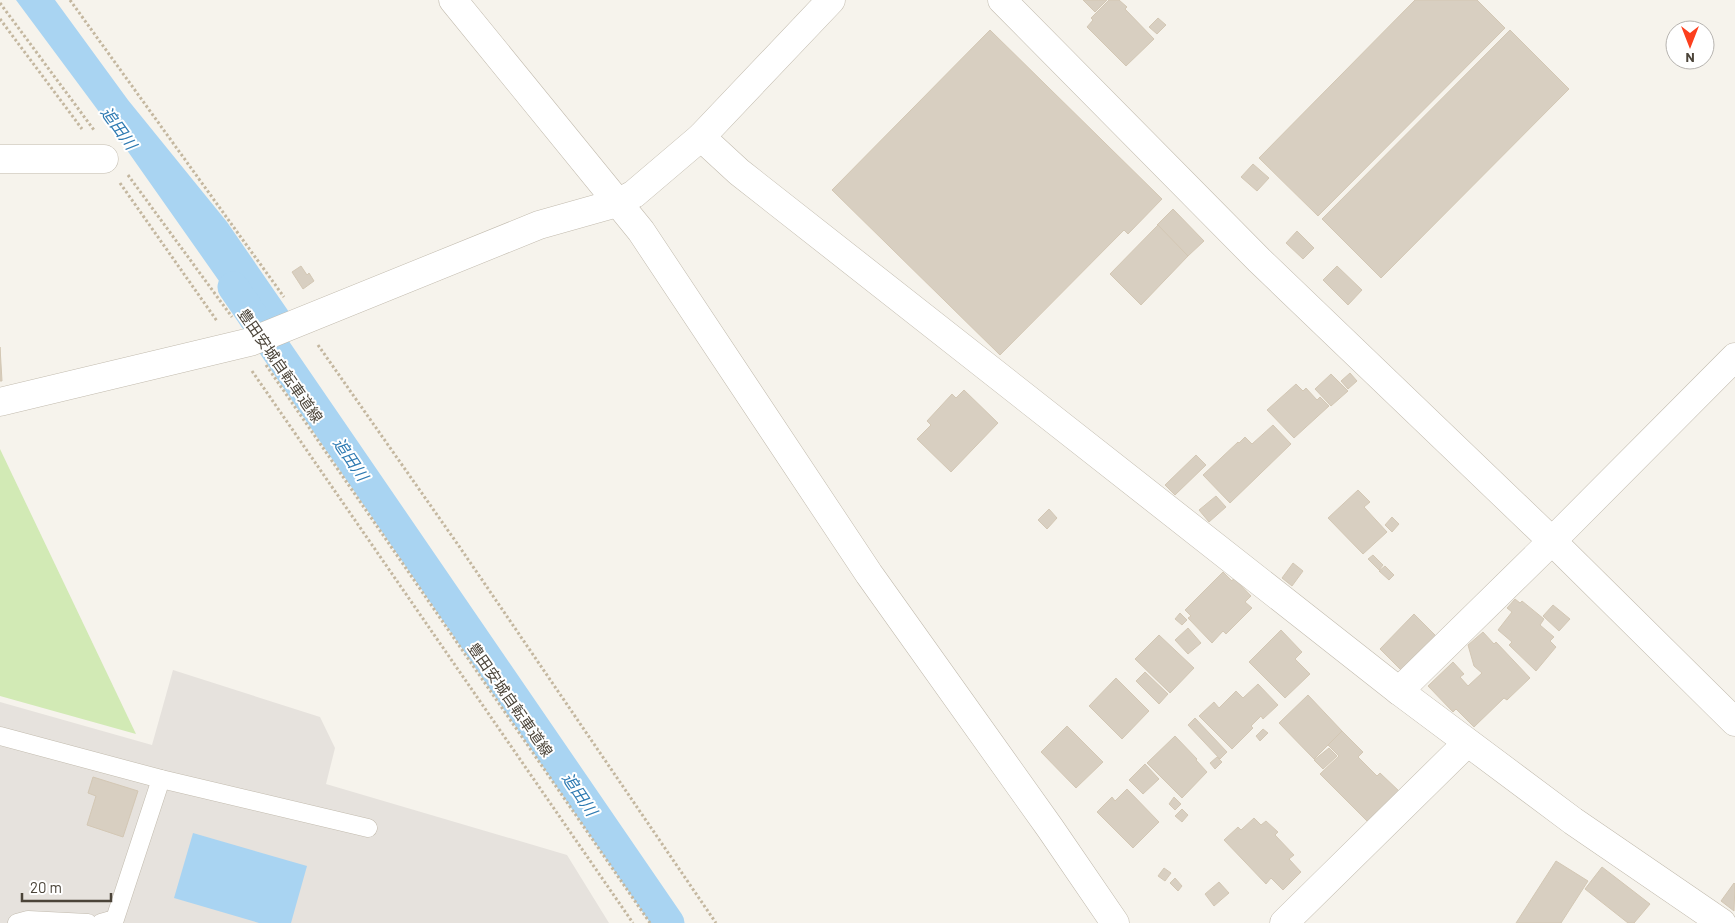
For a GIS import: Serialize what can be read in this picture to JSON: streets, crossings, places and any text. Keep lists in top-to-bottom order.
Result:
{
  "streets": {
    "path": ["豊田安城自転車道線"]
  },
  "water": ["追田川"],
  "scale_bar": "20 m",
  "north": "bottom"
}
